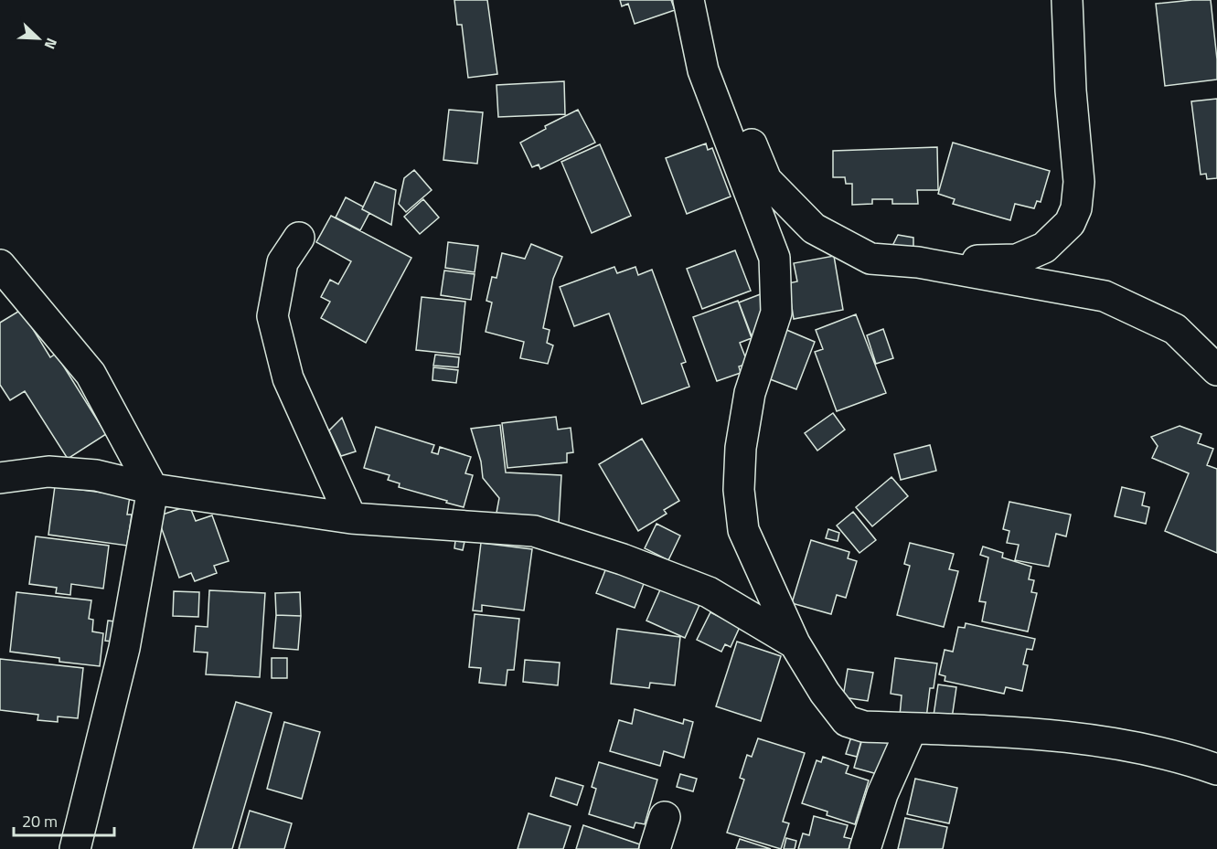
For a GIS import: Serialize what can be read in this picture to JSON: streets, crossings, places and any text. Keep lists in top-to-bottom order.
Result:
{
  "scale_bar": "20 m",
  "north": "bottom right"
}
